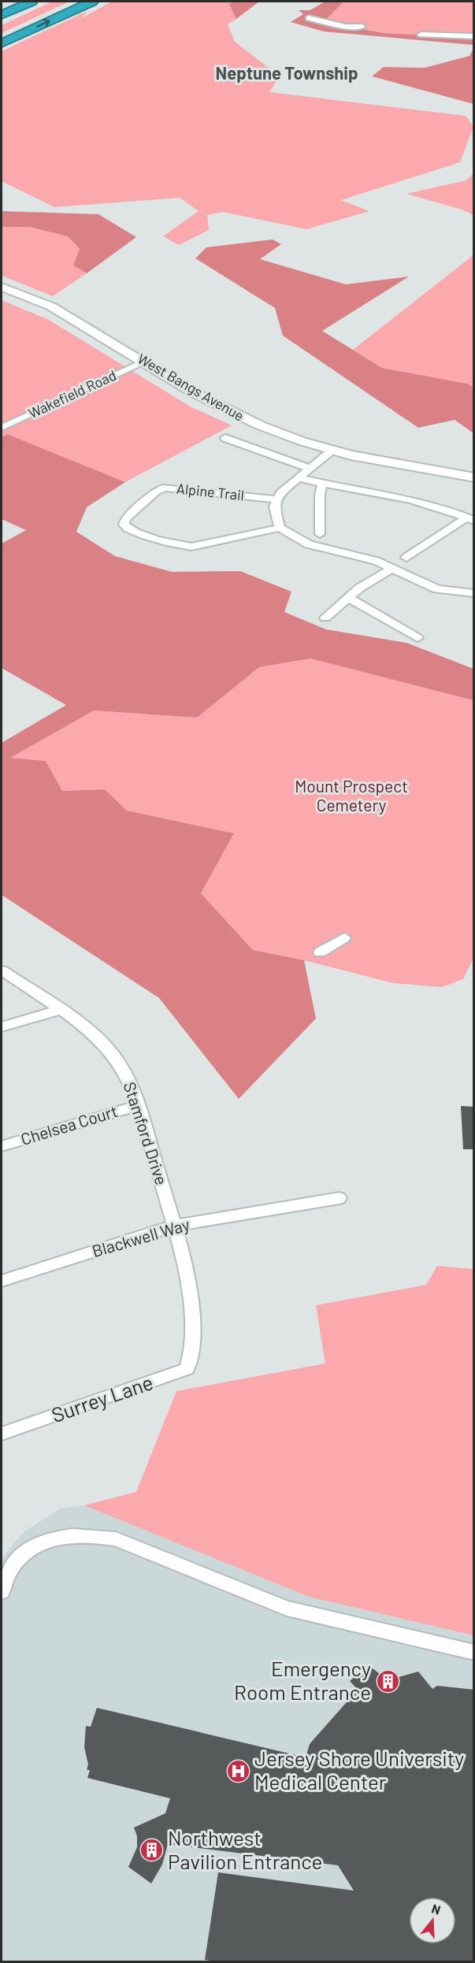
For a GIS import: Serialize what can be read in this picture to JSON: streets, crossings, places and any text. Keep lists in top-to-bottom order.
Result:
{
  "streets": {
    "street": [
      "West Bangs Avenue",
      "Wakefield Road",
      "Alpine Trail",
      "Chelsea Court",
      "Stamford Drive",
      "Blackwell Way",
      "Surrey Lane"
    ]
  },
  "crossings": [
    ["West Bangs Avenue", "Wakefield Road"],
    ["Chelsea Court", "Stamford Drive"],
    ["Stamford Drive", "Blackwell Way"],
    ["Stamford Drive", "Surrey Lane"]
  ],
  "districts": ["Neptune Township"],
  "parks": ["Mount Prospect Cemetery"],
  "places": {
    "building": ["Emergency Room Entrance", "Northwest Pavilion Entrance"],
    "hospital": ["Jersey Shore University Medical Center"]
  },
  "north": "top"
}
